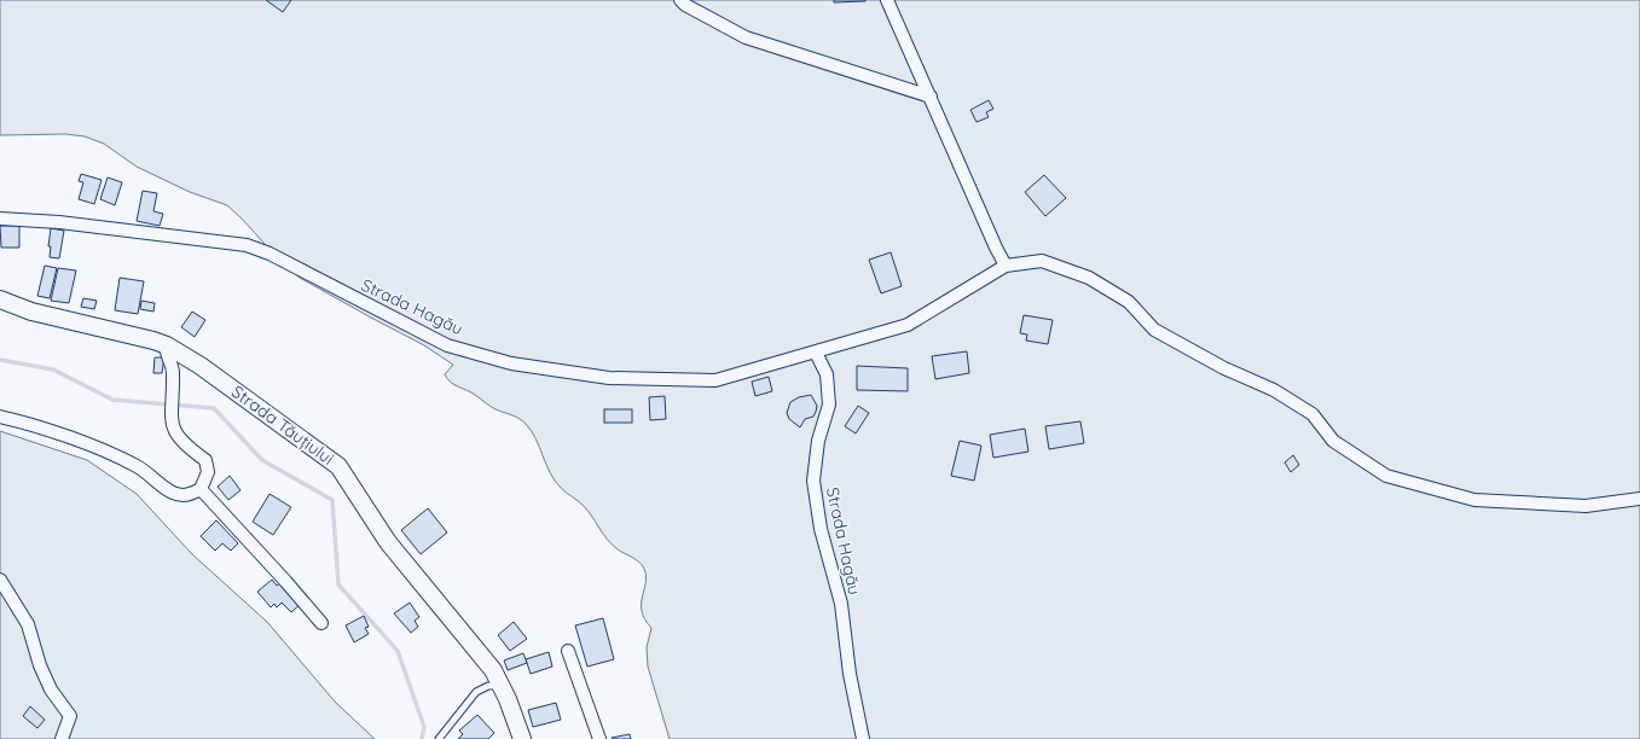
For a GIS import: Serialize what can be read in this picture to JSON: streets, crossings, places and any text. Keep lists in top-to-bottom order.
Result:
{
  "streets": {
    "street": ["Strada Hagău", "Strada Tăuțiului"]
  }
}
